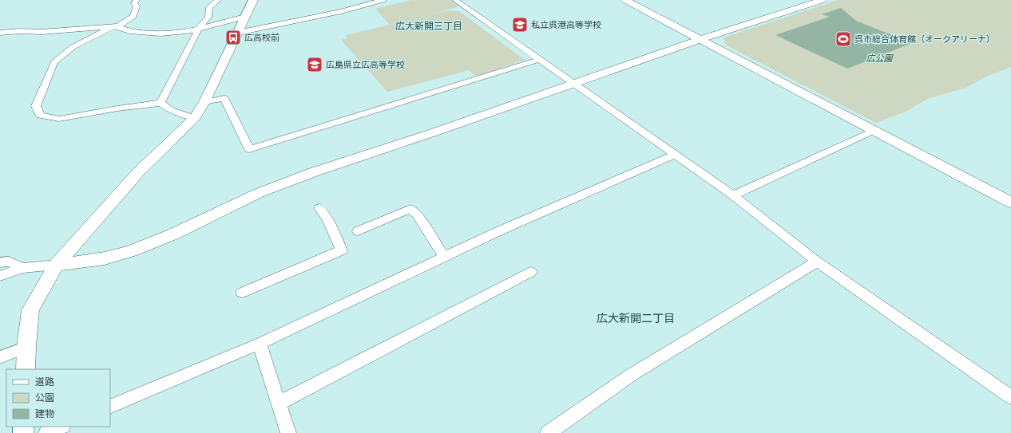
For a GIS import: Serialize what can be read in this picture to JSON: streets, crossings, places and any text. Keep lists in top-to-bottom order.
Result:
{
  "districts": ["広大新開三丁目", "広大新開二丁目"],
  "parks": ["広公園"],
  "places": {
    "school or university": ["私立呉港高等学校", "広島県立広高等学校"],
    "bus stop": ["広高校前"],
    "sports": ["呉市総合体育館（オークアリーナ）"]
  },
  "legend": ["道路", "公園", "建物"]
}
